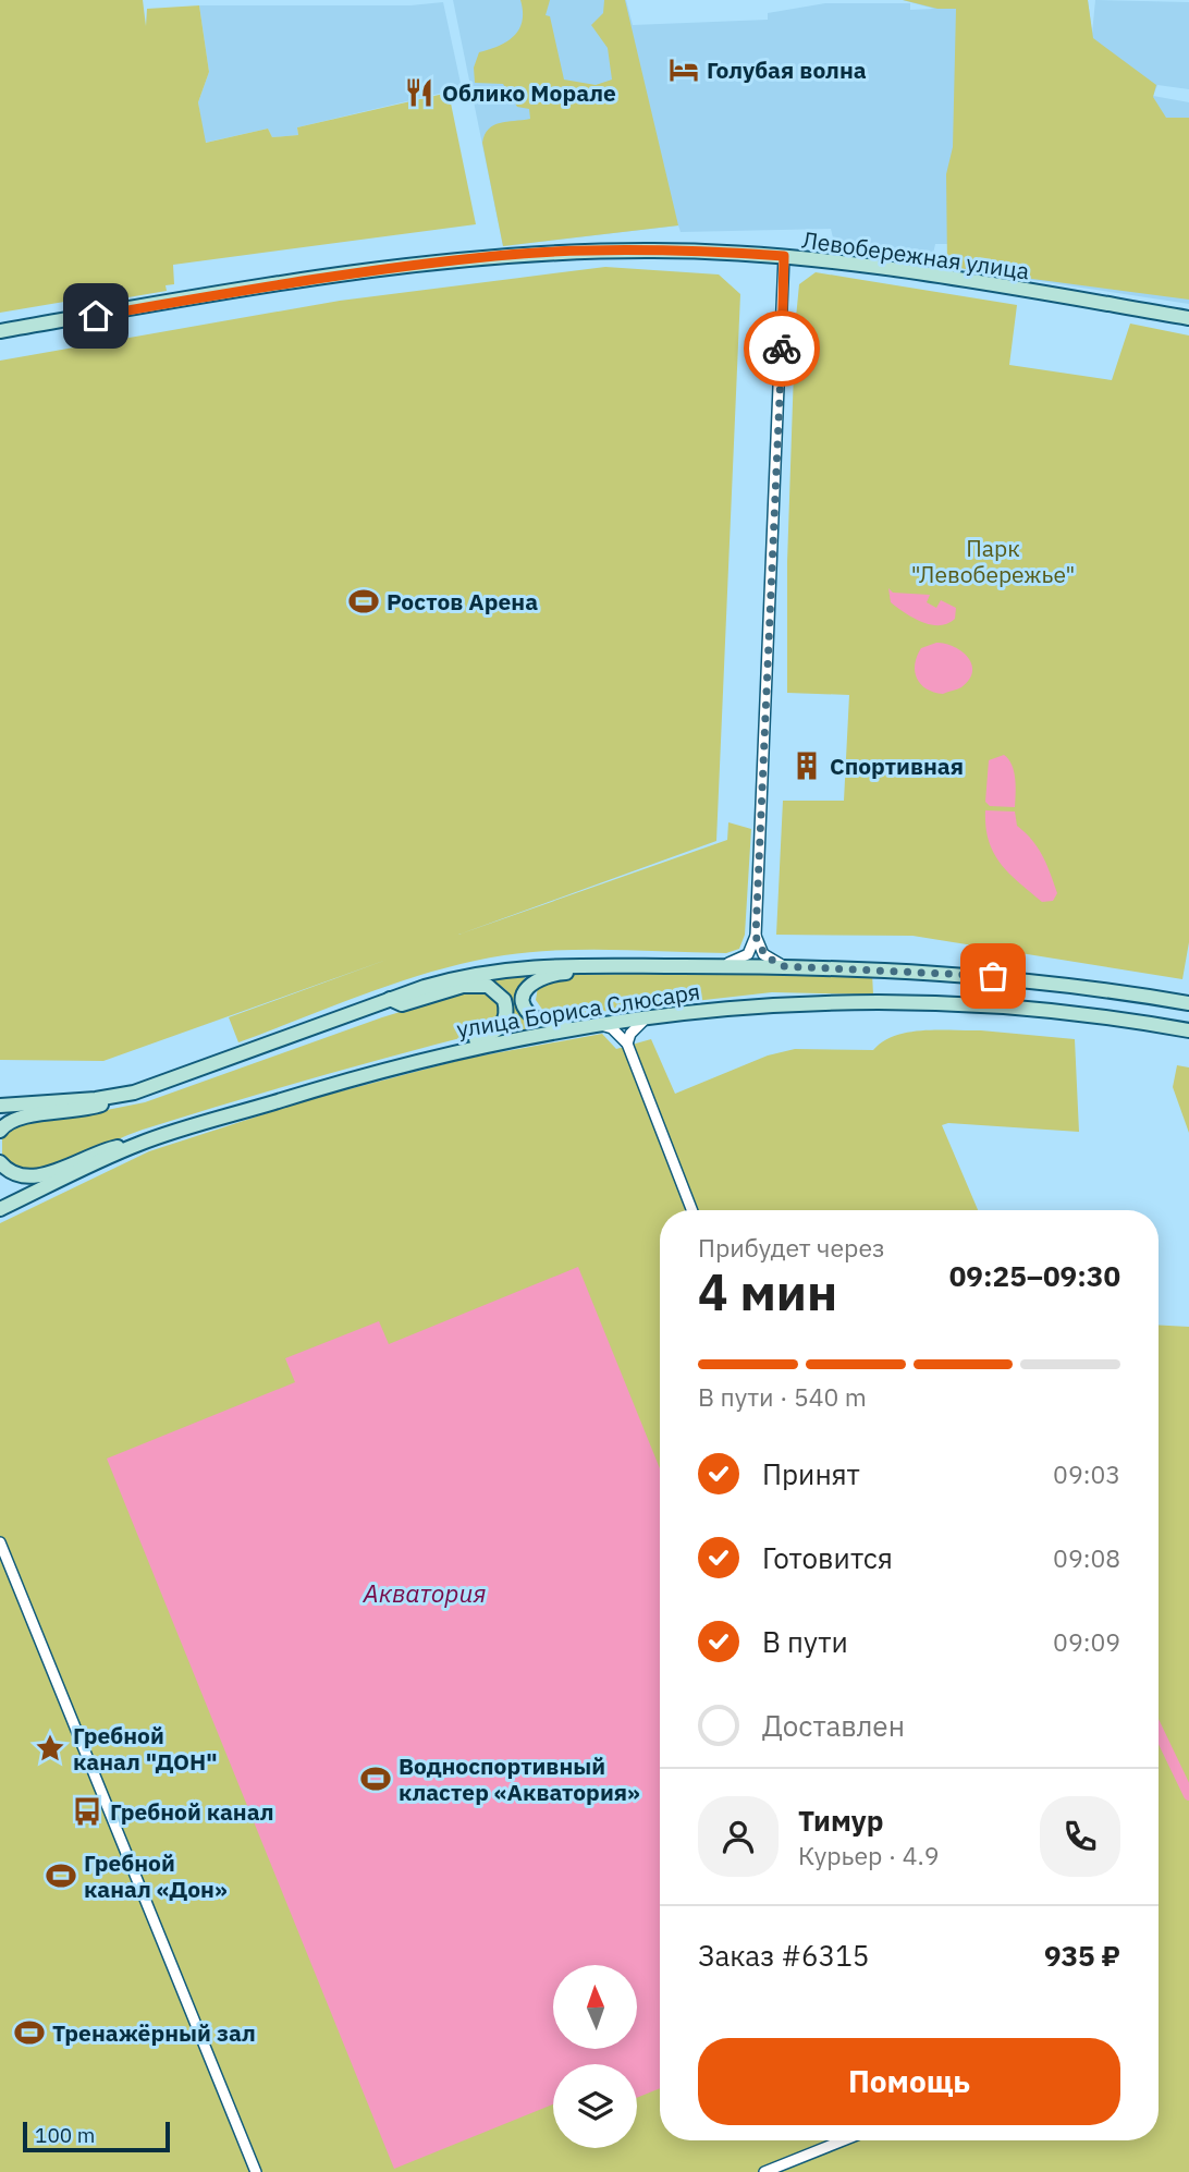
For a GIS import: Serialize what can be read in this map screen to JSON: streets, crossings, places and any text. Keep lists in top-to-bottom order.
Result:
{
  "streets": {
    "main road": ["Левобережная улица", "улица Бориса Слюсаря"]
  },
  "water": ["Акватория"],
  "parks": ["Парк \"Левобережье\""],
  "places": {
    "hotel": ["Голубая волна"],
    "restaurant": ["Облико Морале"],
    "sports": [
      "Ростов Арена",
      "Водноспортивный кластер «Акватория»",
      "Гребной канал «Дон»",
      "Тренажёрный зал"
    ],
    "building": ["Спортивная"],
    "place": ["Гребной канал \"ДОН\""],
    "bus stop": ["Гребной канал"]
  },
  "scale_bar": "100 m",
  "north": "top",
  "page": {
    "heading": ["4 мин", "Прибудет через", "09:25–09:30"],
    "panel": [
      "Тимур",
      "Курьер · 4.9",
      "Заказ #6315",
      "935 ₽"
    ],
    "bar": "В пути · 540 m",
    "list": [
      ["Принят", "09:03"],
      ["Готовится", "09:08"],
      ["В пути", "09:09"],
      "Доставлен"
    ],
    "buttons": "Помощь",
    "scale": "100 m"
  }
}
